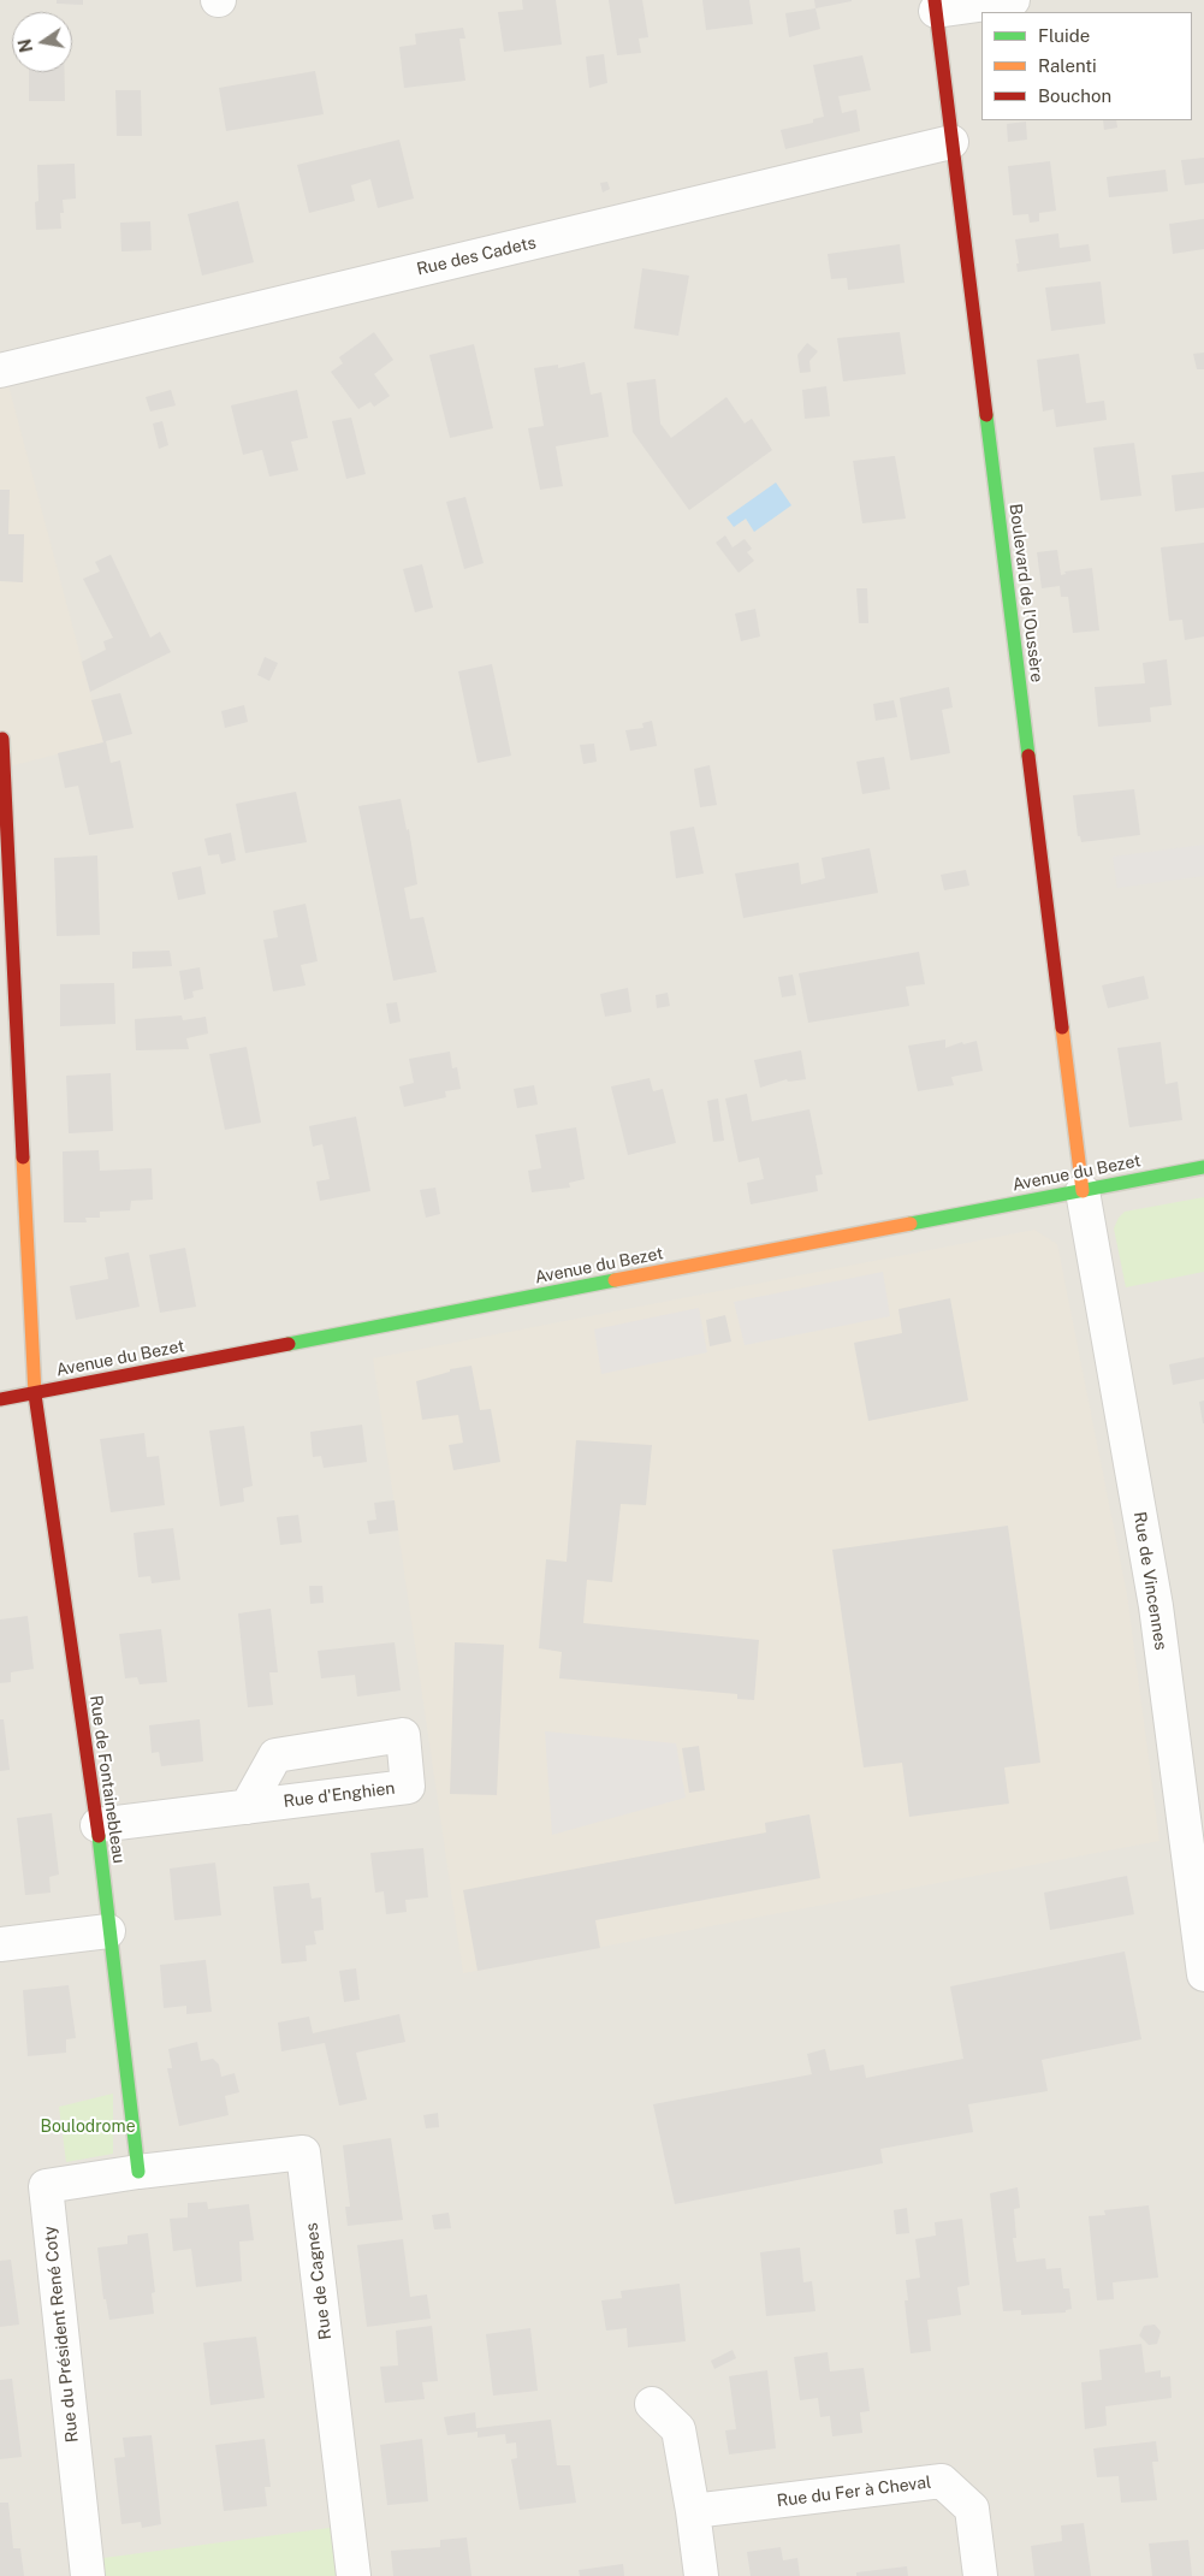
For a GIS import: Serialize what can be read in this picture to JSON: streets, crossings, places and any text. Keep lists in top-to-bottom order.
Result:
{
  "streets": {
    "street": [
      "Rue des Cadets",
      "Boulevard de l'Oussère",
      "Avenue du Bezet",
      "Rue de Vincennes",
      "Rue de Fontainebleau",
      "Rue de Cagnes",
      "Rue du Président René Coty",
      "Rue du Fer à Cheval"
    ]
  },
  "crossings": [
    ["Rue des Cadets", "Boulevard de l'Oussère"],
    ["Boulevard de l'Oussère", "Avenue du Bezet"],
    ["Boulevard de l'Oussère", "Rue de Vincennes"],
    ["Avenue du Bezet", "Rue de Vincennes"],
    ["Avenue du Bezet", "Rue de Fontainebleau"],
    ["Rue de Fontainebleau", "Rue de Cagnes"],
    ["Rue de Fontainebleau", "Rue du Président René Coty"],
    ["Rue de Cagnes", "Rue du Président René Coty"]
  ],
  "parks": ["Boulodrome"],
  "legend": ["Fluide", "Ralenti", "Bouchon"],
  "north": "left"
}
